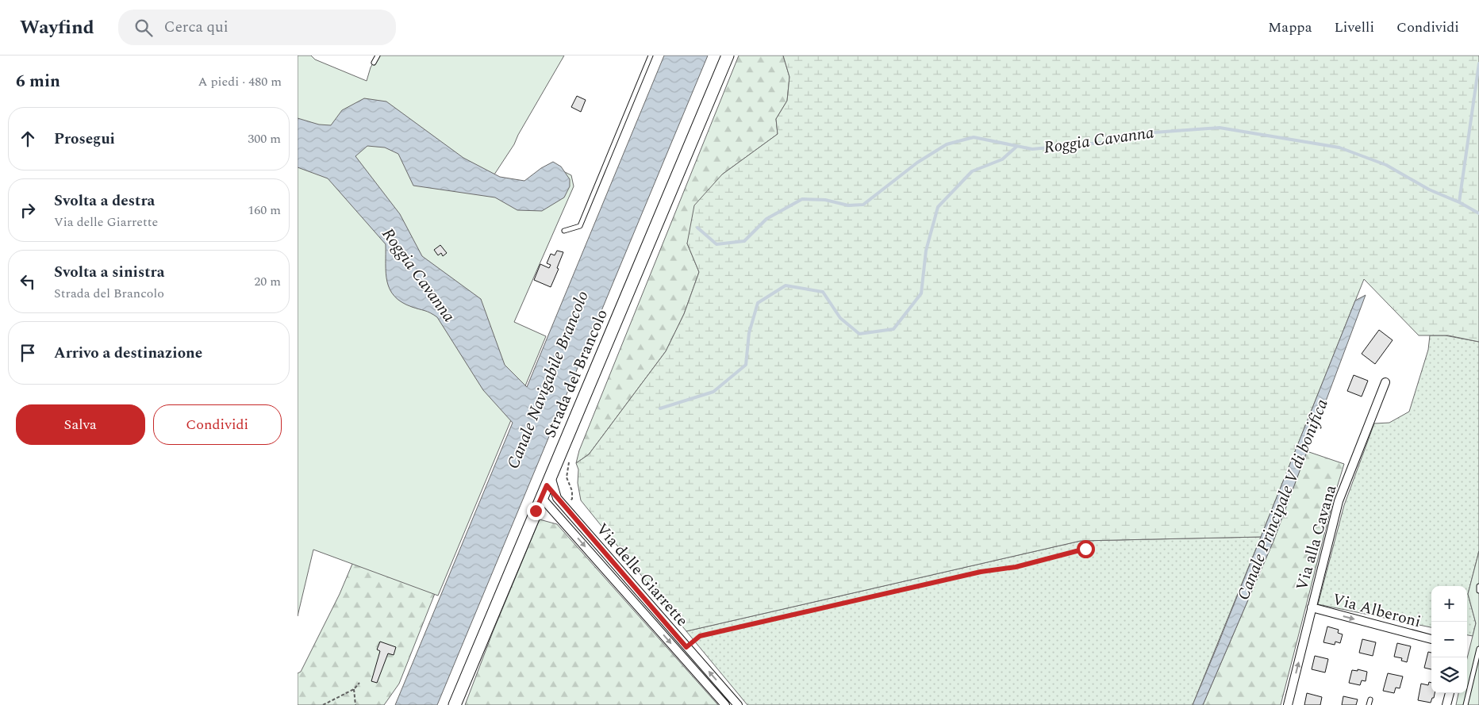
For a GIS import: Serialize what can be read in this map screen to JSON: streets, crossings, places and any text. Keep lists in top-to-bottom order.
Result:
{
  "streets": {
    "street": [
      "Strada del Brancolo",
      "Via alla Cavana",
      "Via delle Giarrette",
      "Via Alberoni"
    ]
  },
  "crossings": [
    ["Strada del Brancolo", "Via delle Giarrette"],
    ["Via alla Cavana", "Via Alberoni"]
  ],
  "one_way": ["Via Alberoni"],
  "water": ["Roggia Cavanna", "Canale Navigabile Brancolo", "Canale Principale V di bonifica"],
  "page": {
    "header": "Wayfind",
    "search": "Cerca qui",
    "nav": ["Mappa", "Livelli", "Condividi"],
    "heading": ["6 min", "A piedi · 480 m"],
    "list": [
      ["Prosegui", "300 m"],
      ["Svolta a destra", "Via delle Giarrette", "160 m"],
      ["Svolta a sinistra", "Strada del Brancolo", "20 m"],
      "Arrivo a destinazione"
    ],
    "buttons": ["Salva", "Condividi"],
    "map_buttons": ["+", "−"]
  }
}
